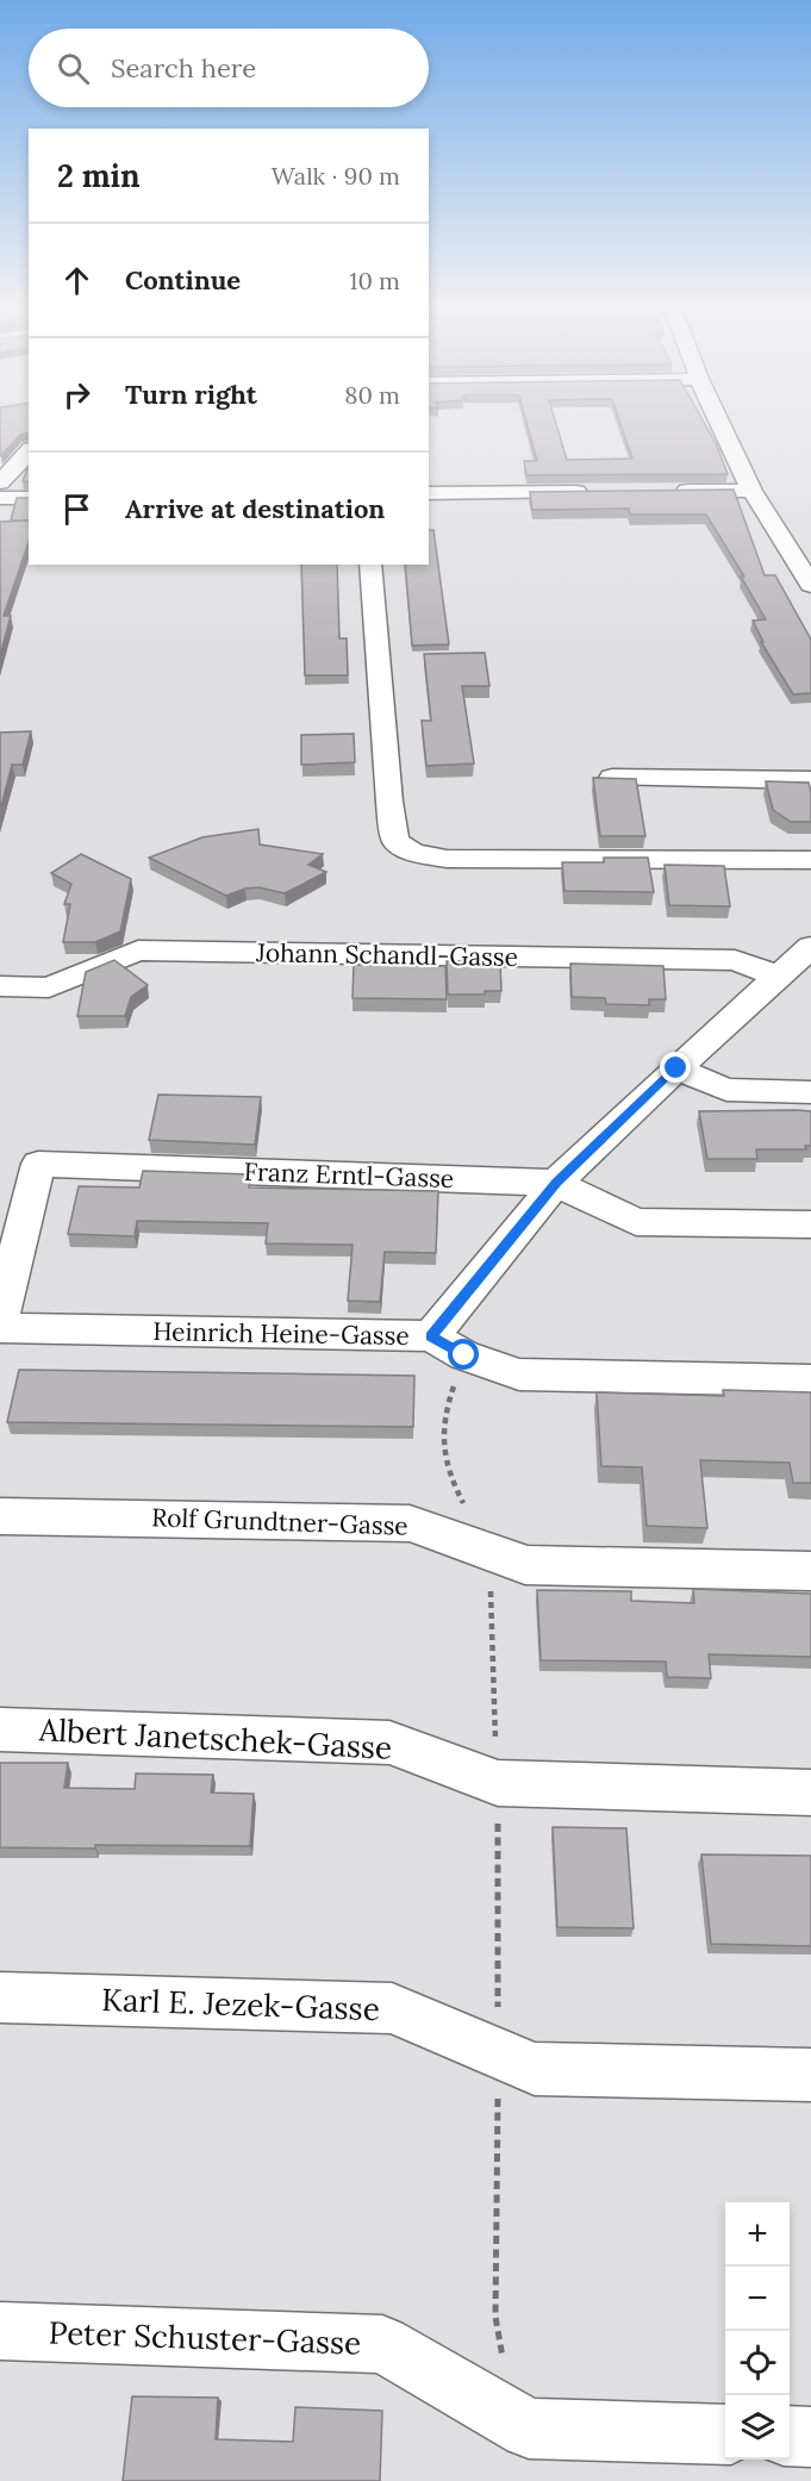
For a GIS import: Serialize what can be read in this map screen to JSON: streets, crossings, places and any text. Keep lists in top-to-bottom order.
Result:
{
  "streets": {
    "street": [
      "Johann Schandl-Gasse",
      "Franz Erntl-Gasse",
      "Heinrich Heine-Gasse",
      "Rolf Grundtner-Gasse",
      "Albert Janetschek-Gasse",
      "Karl E. Jezek-Gasse",
      "Peter Schuster-Gasse"
    ]
  },
  "page": {
    "search": "Search here",
    "heading": ["2 min", "Walk · 90 m"],
    "list": [
      ["Continue", "10 m"],
      ["Turn right", "80 m"],
      "Arrive at destination"
    ],
    "map_buttons": ["+", "−"]
  }
}
